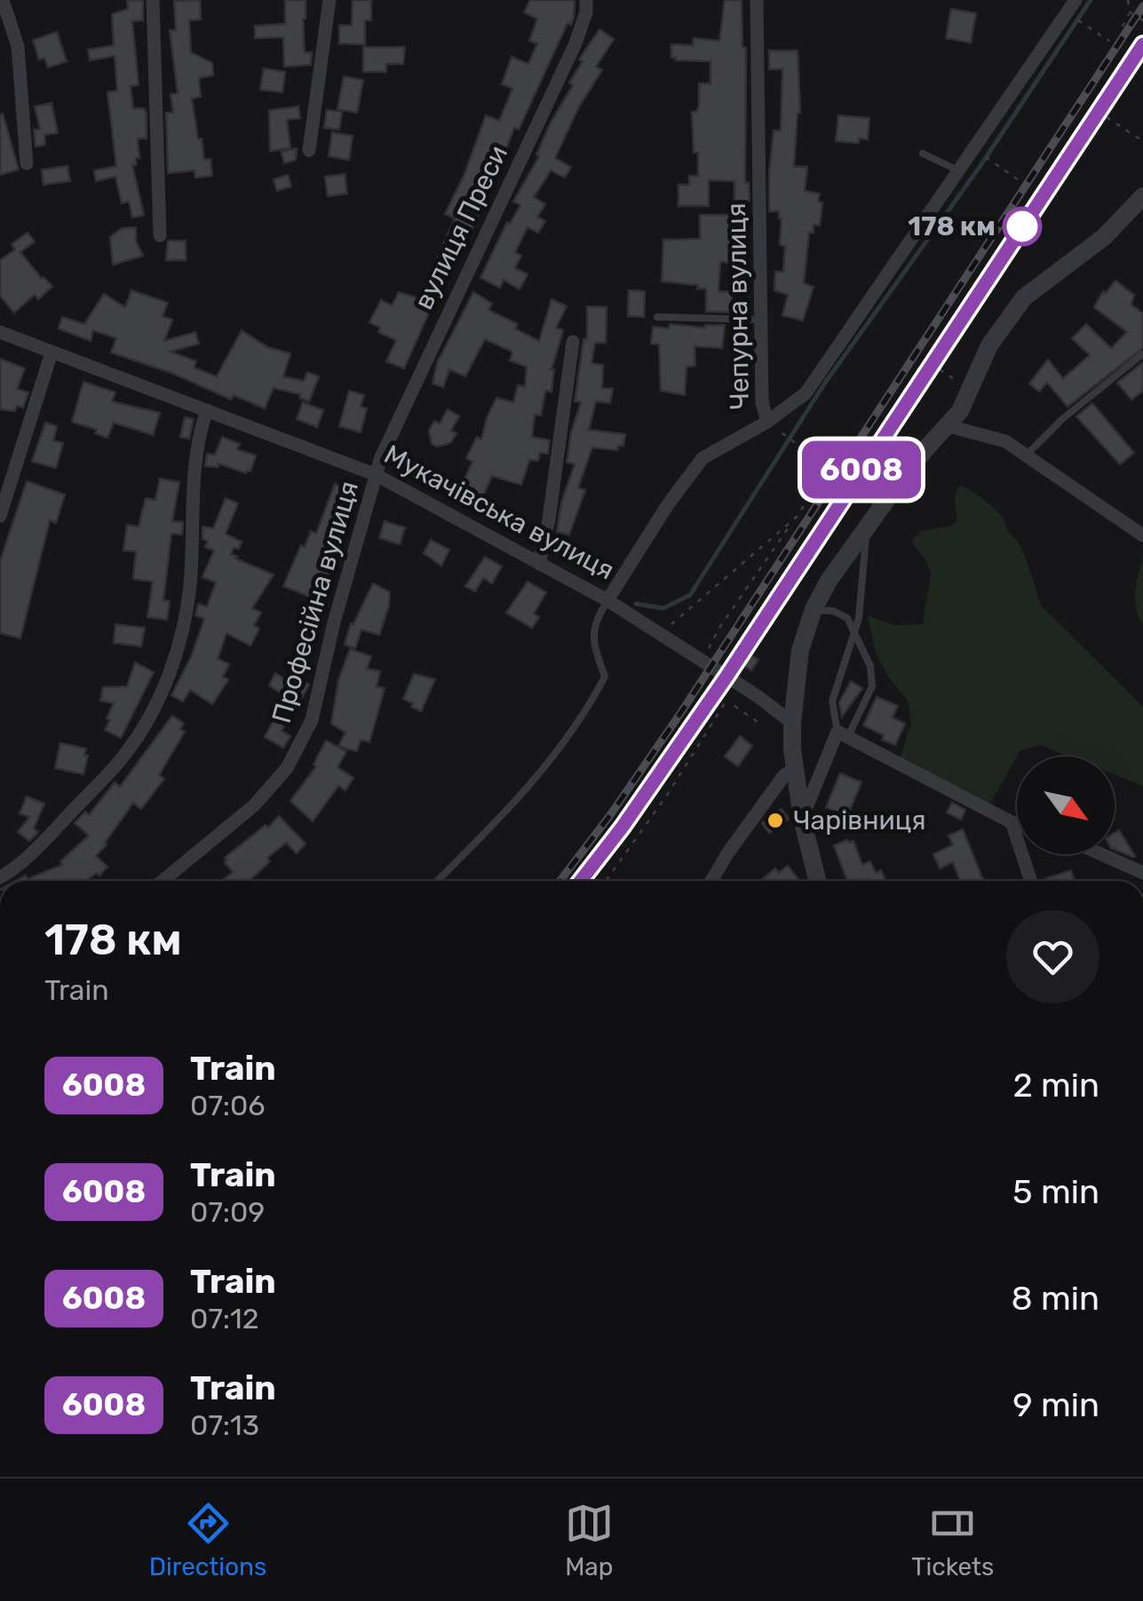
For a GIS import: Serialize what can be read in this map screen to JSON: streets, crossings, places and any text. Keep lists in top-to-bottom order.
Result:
{
  "streets": {
    "street": [
      "вулиця Преси",
      "Чепурна вулиця",
      "Мукачівська вулиця",
      "Професійна вулиця"
    ]
  },
  "crossings": [
    ["вулиця Преси", "Мукачівська вулиця"],
    ["вулиця Преси", "Професійна вулиця"],
    ["Чепурна вулиця", "Мукачівська вулиця"],
    ["Мукачівська вулиця", "Професійна вулиця"]
  ],
  "places": ["178 км", "Чарівниця"],
  "north": "bottom right",
  "page": {
    "on_map": "6008",
    "heading": ["178 км", "Train"],
    "list": [
      {
        "mark": "6008",
        "name": "Train",
        "note": "07:06",
        "value": "2 min"
      },
      {
        "mark": "6008",
        "name": "Train",
        "note": "07:09",
        "value": "5 min"
      },
      {
        "mark": "6008",
        "name": "Train",
        "note": "07:12",
        "value": "8 min"
      },
      {
        "mark": "6008",
        "name": "Train",
        "note": "07:13",
        "value": "9 min"
      }
    ],
    "tabs": ["Directions", "Map", "Tickets"]
  }
}
